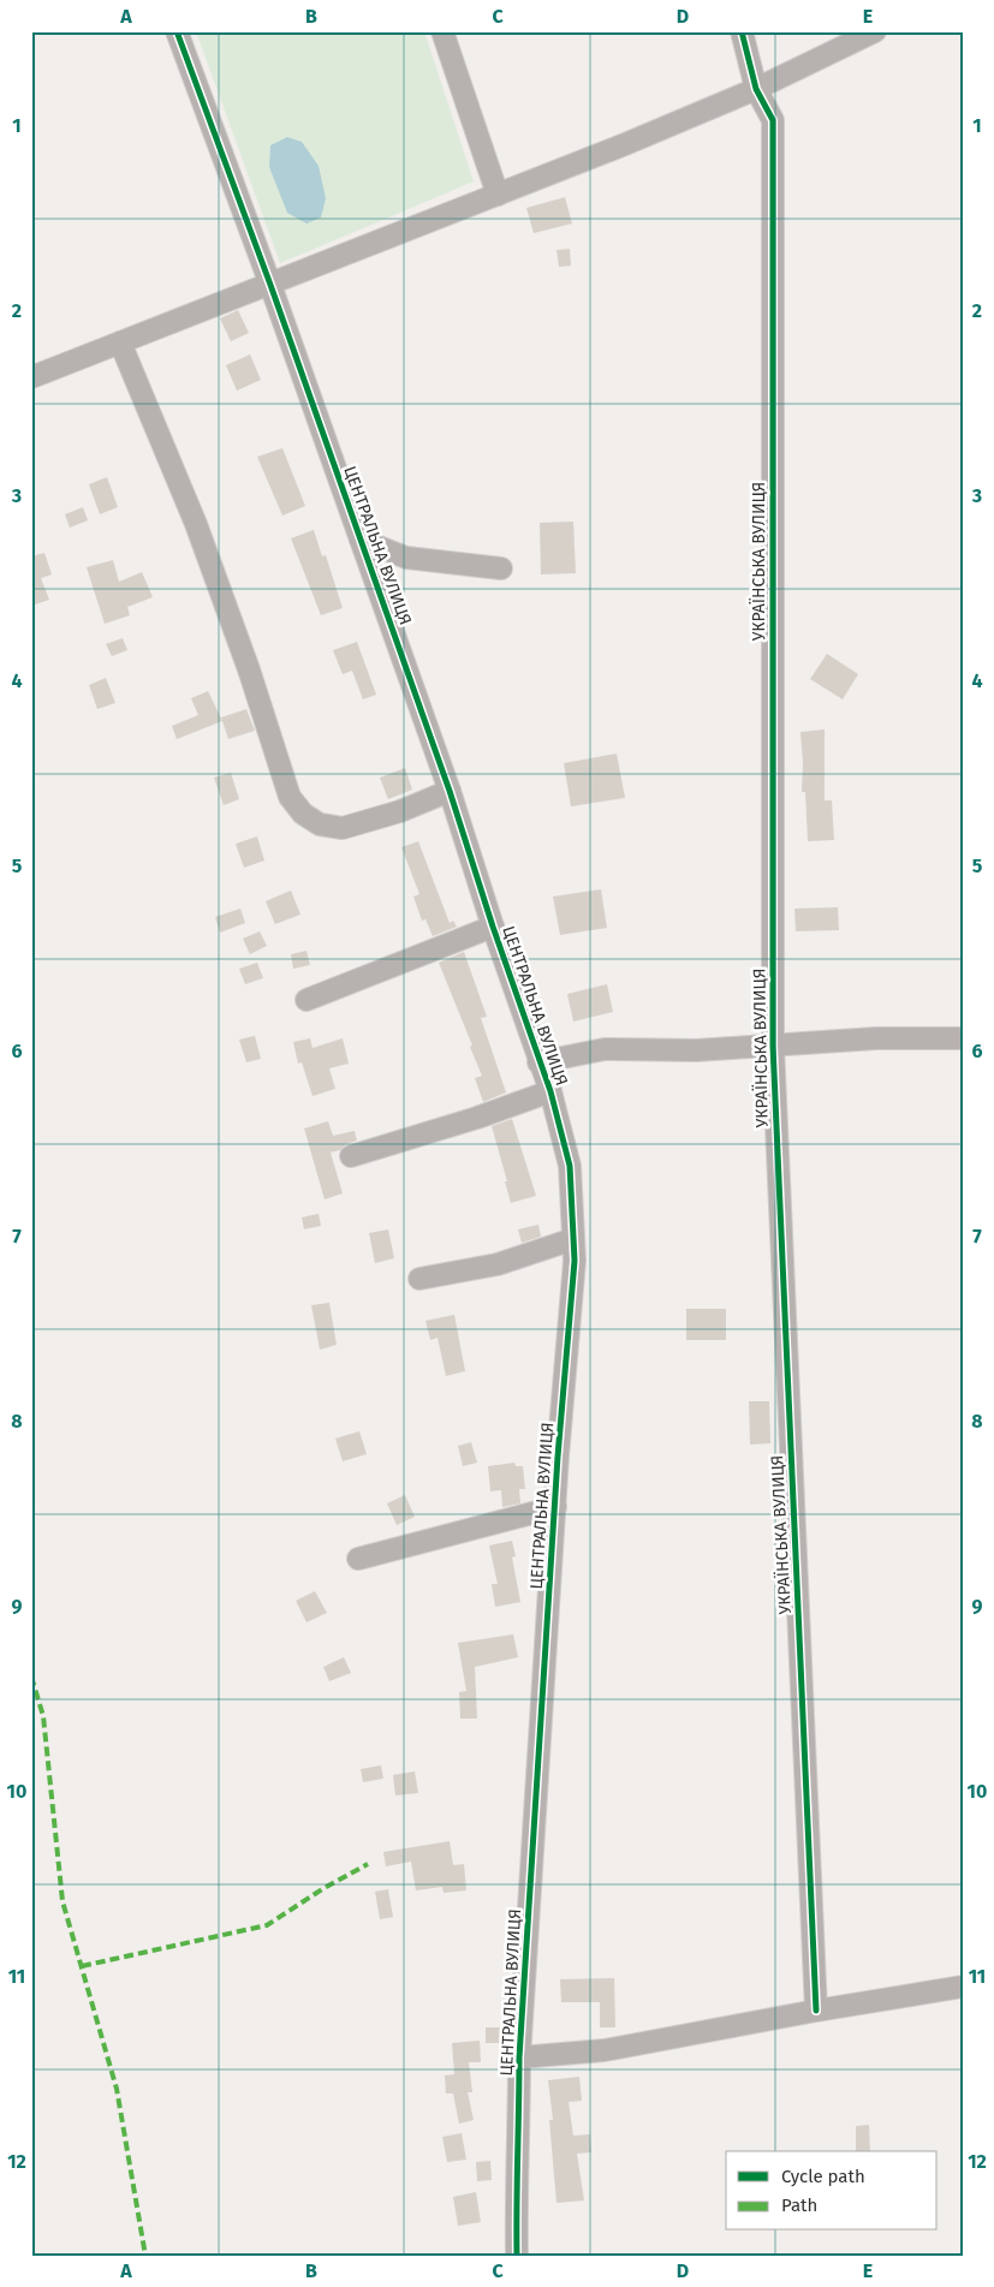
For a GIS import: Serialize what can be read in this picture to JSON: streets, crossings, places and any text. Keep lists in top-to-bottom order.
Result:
{
  "streets": {
    "street": ["ЦЕНТРАЛЬНА ВУЛИЦЯ", "УКРАЇНСЬКА ВУЛИЦЯ"]
  },
  "legend": ["Cycle path", "Path"],
  "grid": {
    "columns": [
      "A",
      "B",
      "C",
      "D",
      "E"
    ],
    "rows": [
      "1",
      "2",
      "3",
      "4",
      "5",
      "6",
      "7",
      "8",
      "9",
      "10",
      "11",
      "12"
    ]
  }
}
